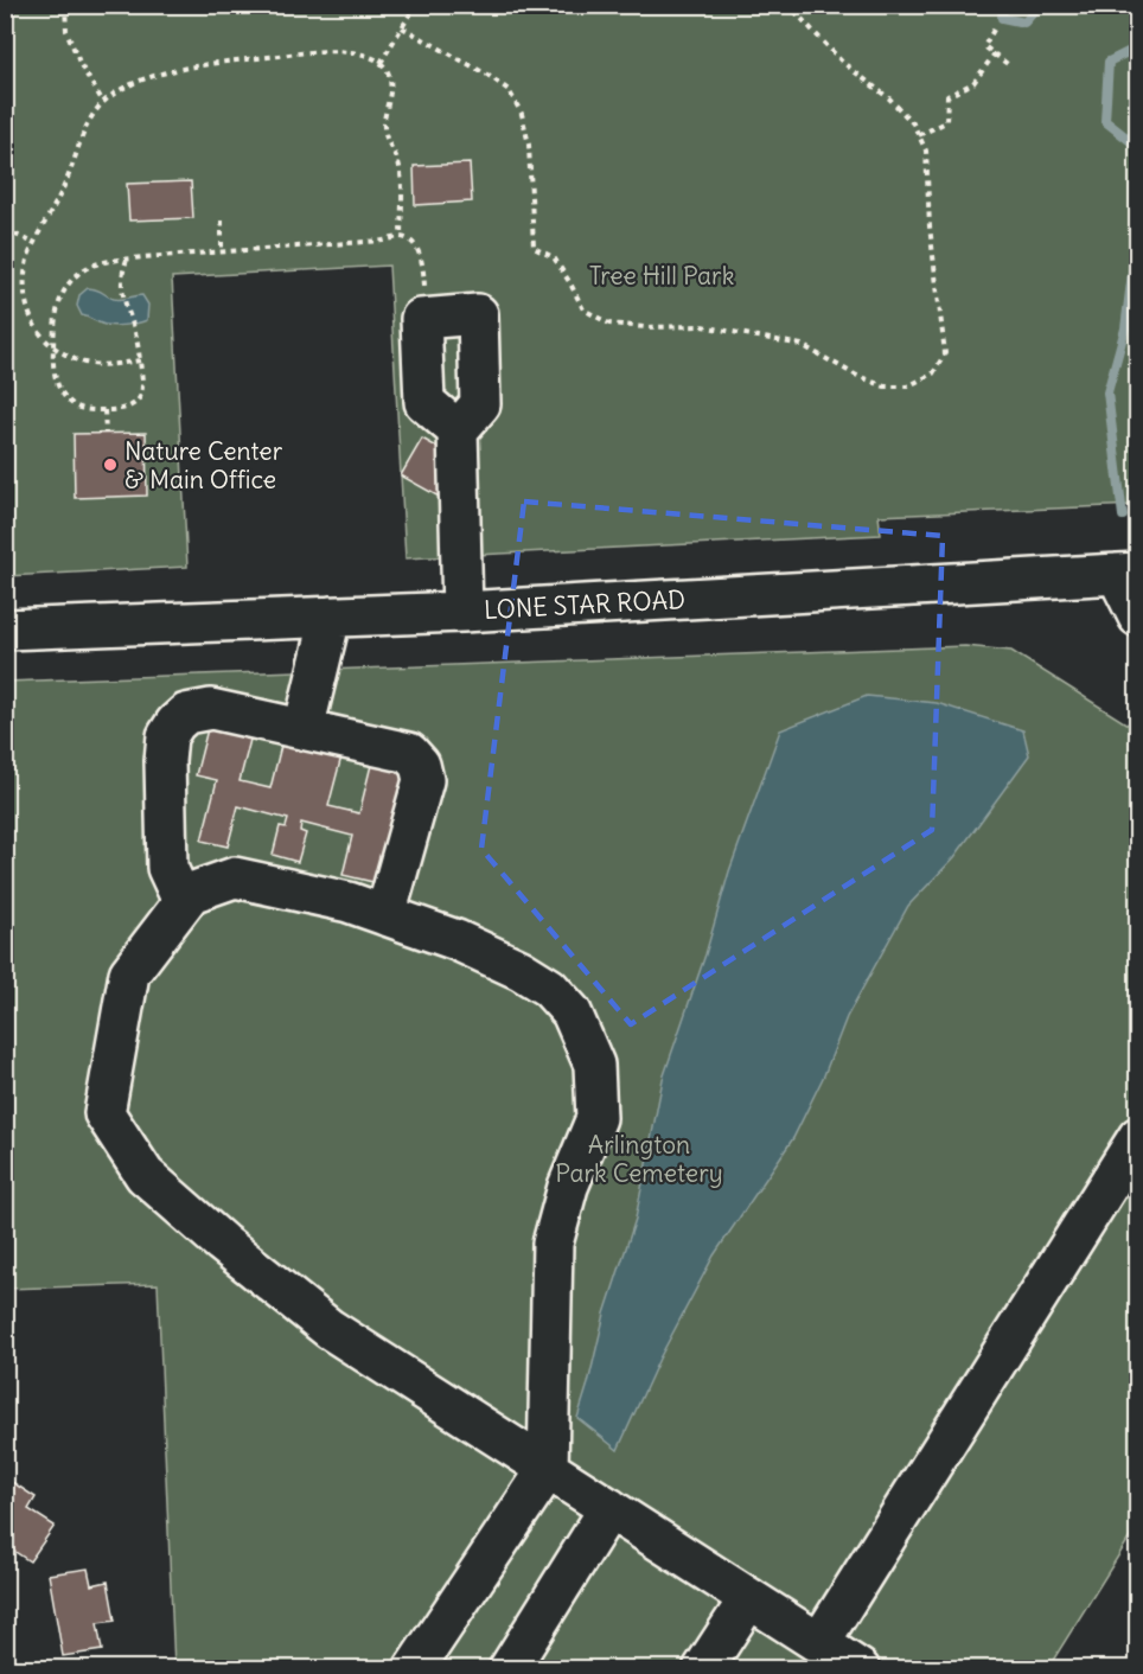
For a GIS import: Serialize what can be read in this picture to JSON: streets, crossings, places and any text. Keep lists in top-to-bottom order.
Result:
{
  "streets": {
    "street": ["LONE STAR ROAD"]
  },
  "parks": ["Tree Hill Park", "Arlington Park Cemetery"],
  "places": ["Nature Center & Main Office"]
}
